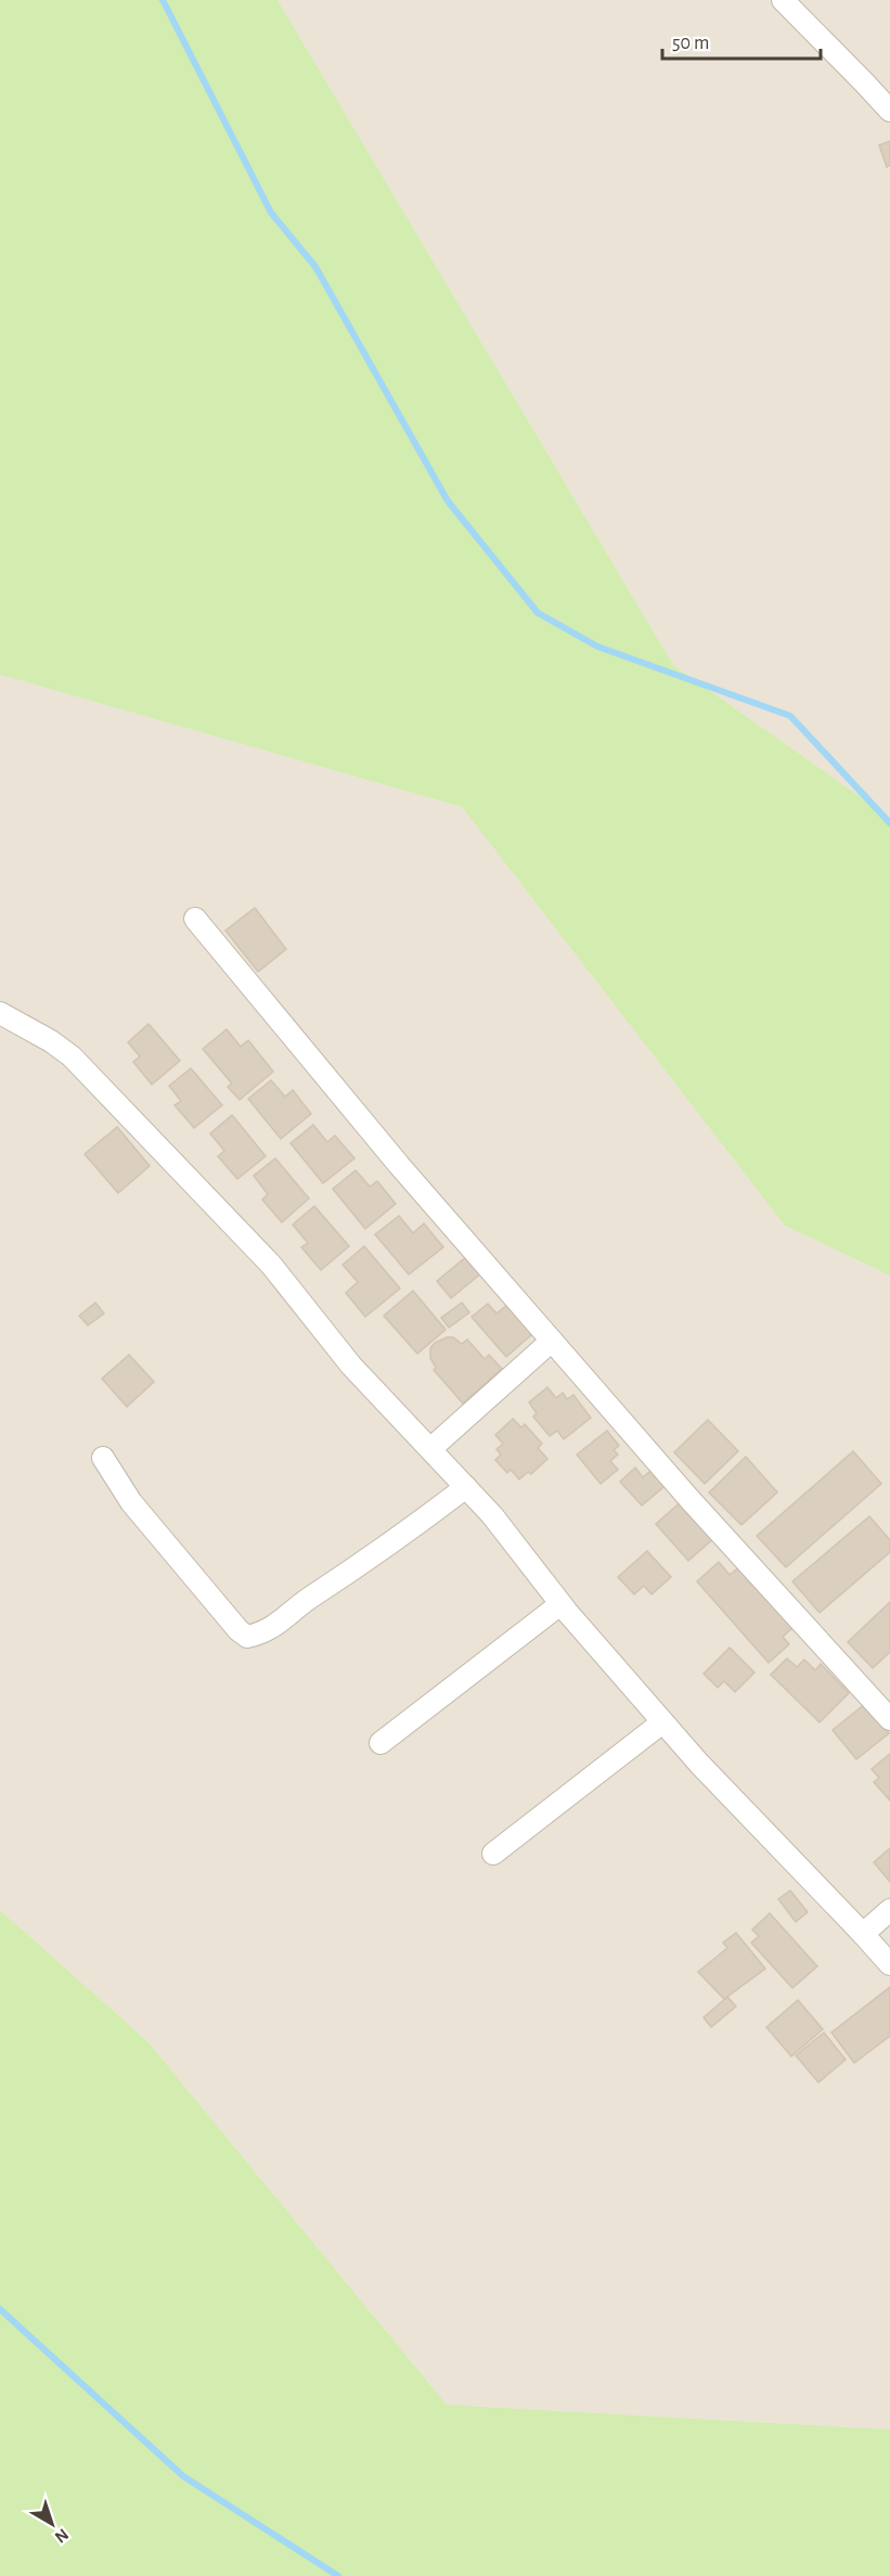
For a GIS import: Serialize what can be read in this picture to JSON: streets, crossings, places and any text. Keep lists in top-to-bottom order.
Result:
{
  "scale_bar": "50 m",
  "north": "bottom right"
}
